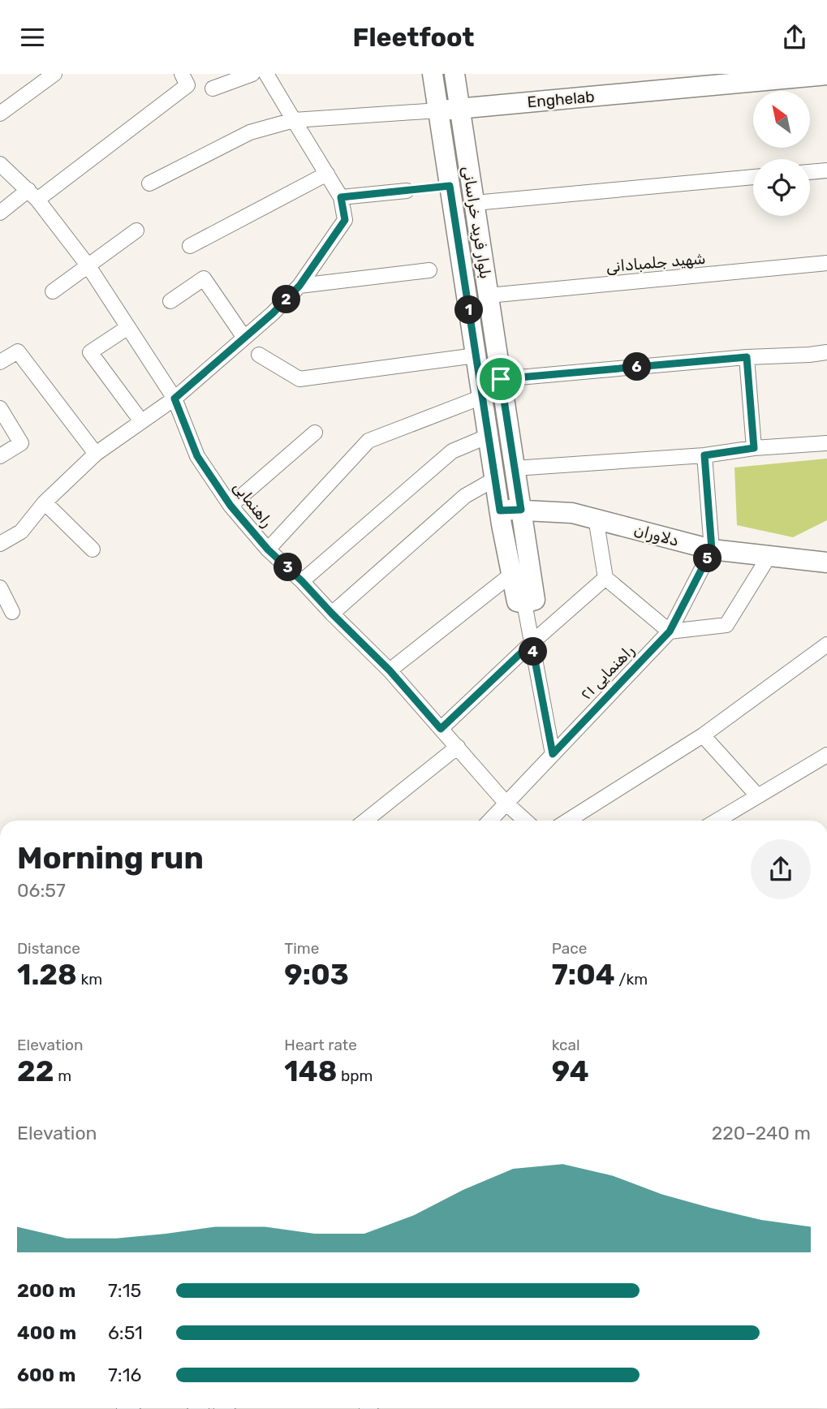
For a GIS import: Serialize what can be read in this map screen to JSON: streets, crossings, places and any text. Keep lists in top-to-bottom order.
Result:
{
  "streets": {
    "street": [
      "Enghelab",
      "بلوار فرید خراسانی",
      "شهید جلمبادانی",
      "راهنمایی",
      "دلاوران",
      "راهنمایی ۲۱"
    ]
  },
  "crossings": [
    ["Enghelab", "بلوار فرید خراسانی"],
    ["بلوار فرید خراسانی", "شهید جلمبادانی"],
    ["بلوار فرید خراسانی", "دلاوران"],
    ["راهنمایی", "راهنمایی ۲۱"],
    ["دلاوران", "راهنمایی ۲۱"]
  ],
  "north": "top left",
  "page": {
    "header": "Fleetfoot",
    "pins": [
      "2",
      "1",
      "6",
      "5",
      "3",
      "4"
    ],
    "heading": ["Morning run", "06:57"],
    "stats": [
      ["Distance", "1.28 km"],
      ["Time", "9:03"],
      ["Pace", "7:04 /km"],
      ["Elevation", "22 m"],
      ["Heart rate", "148 bpm"],
      ["kcal", "94"]
    ],
    "chart": ["Elevation", "220–240 m"],
    "list": [
      {
        "name": "200 m",
        "note": "7:15"
      },
      {
        "name": "400 m",
        "note": "6:51"
      },
      {
        "name": "600 m",
        "note": "7:16"
      }
    ]
  }
}
